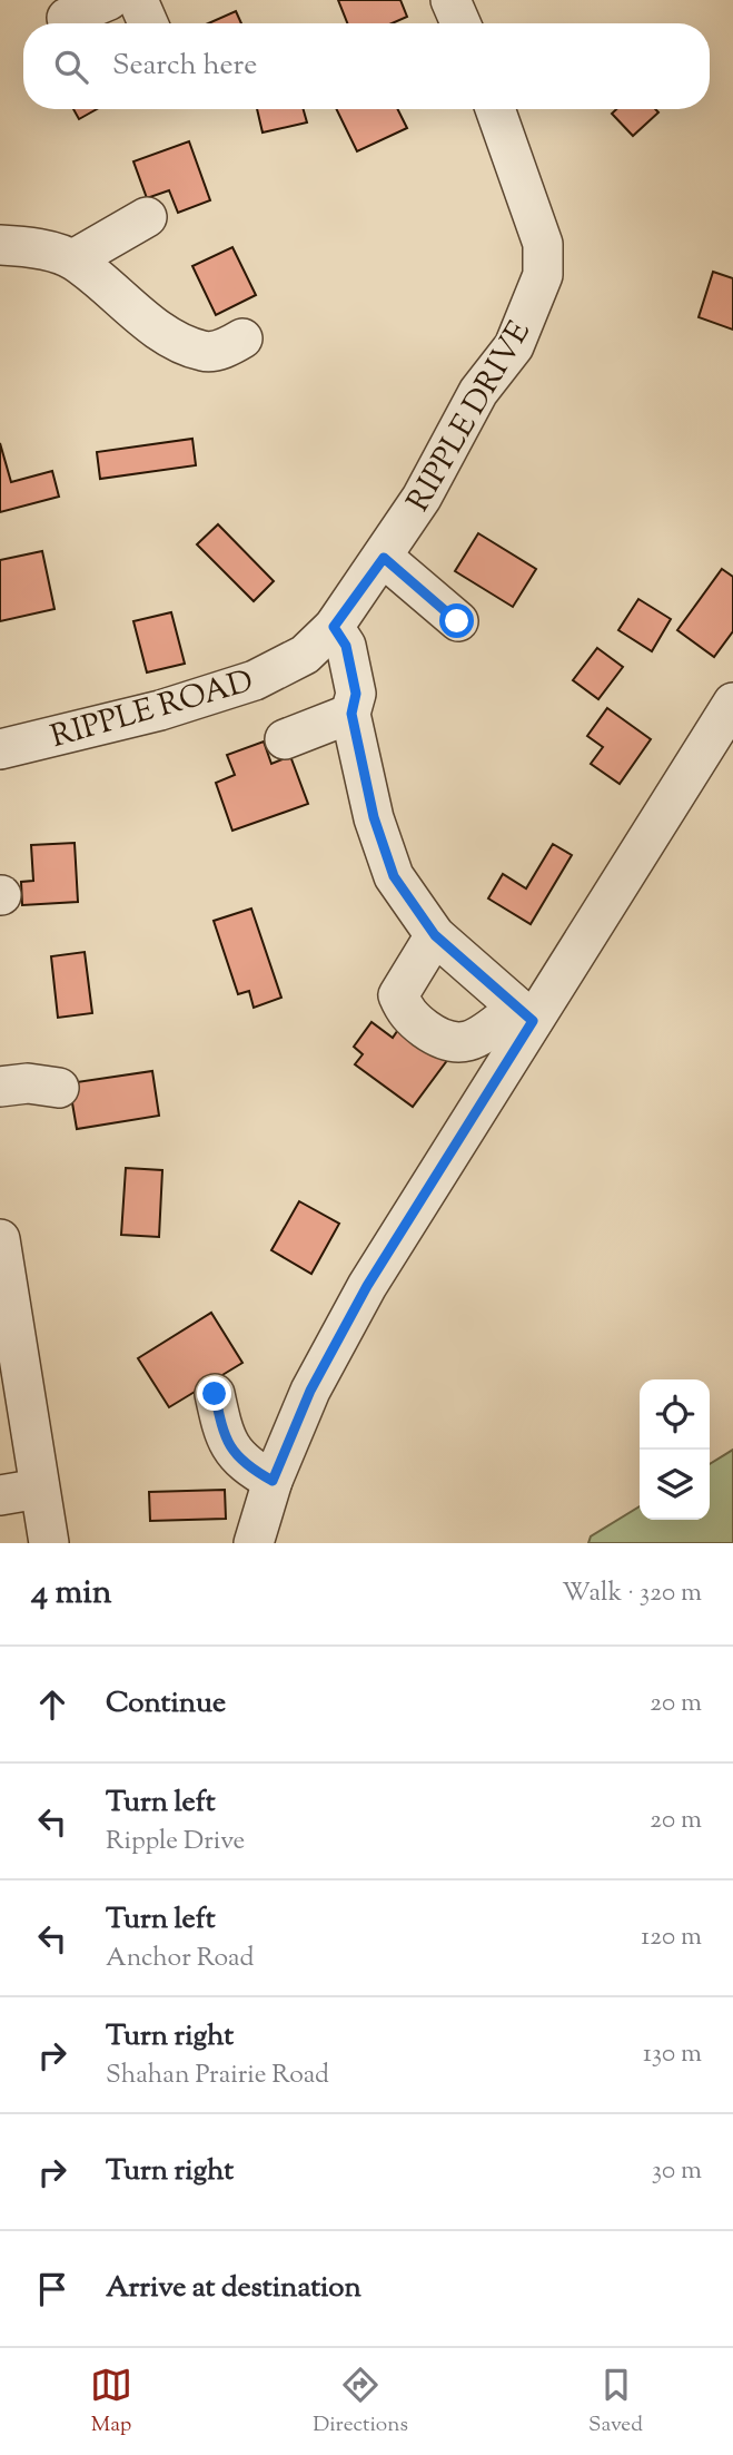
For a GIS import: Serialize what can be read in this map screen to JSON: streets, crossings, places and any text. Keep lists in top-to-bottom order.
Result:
{
  "streets": {
    "street": ["RIPPLE DRIVE", "RIPPLE ROAD"]
  },
  "crossings": [
    ["RIPPLE DRIVE", "RIPPLE ROAD"]
  ],
  "page": {
    "search": "Search here",
    "heading": ["4 min", "Walk · 320 m"],
    "list": [
      ["Continue", "20 m"],
      ["Turn left", "Ripple Drive", "20 m"],
      ["Turn left", "Anchor Road", "120 m"],
      ["Turn right", "Shahan Prairie Road", "130 m"],
      ["Turn right", "30 m"],
      "Arrive at destination"
    ],
    "nav": ["Map", "Directions", "Saved"]
  }
}
